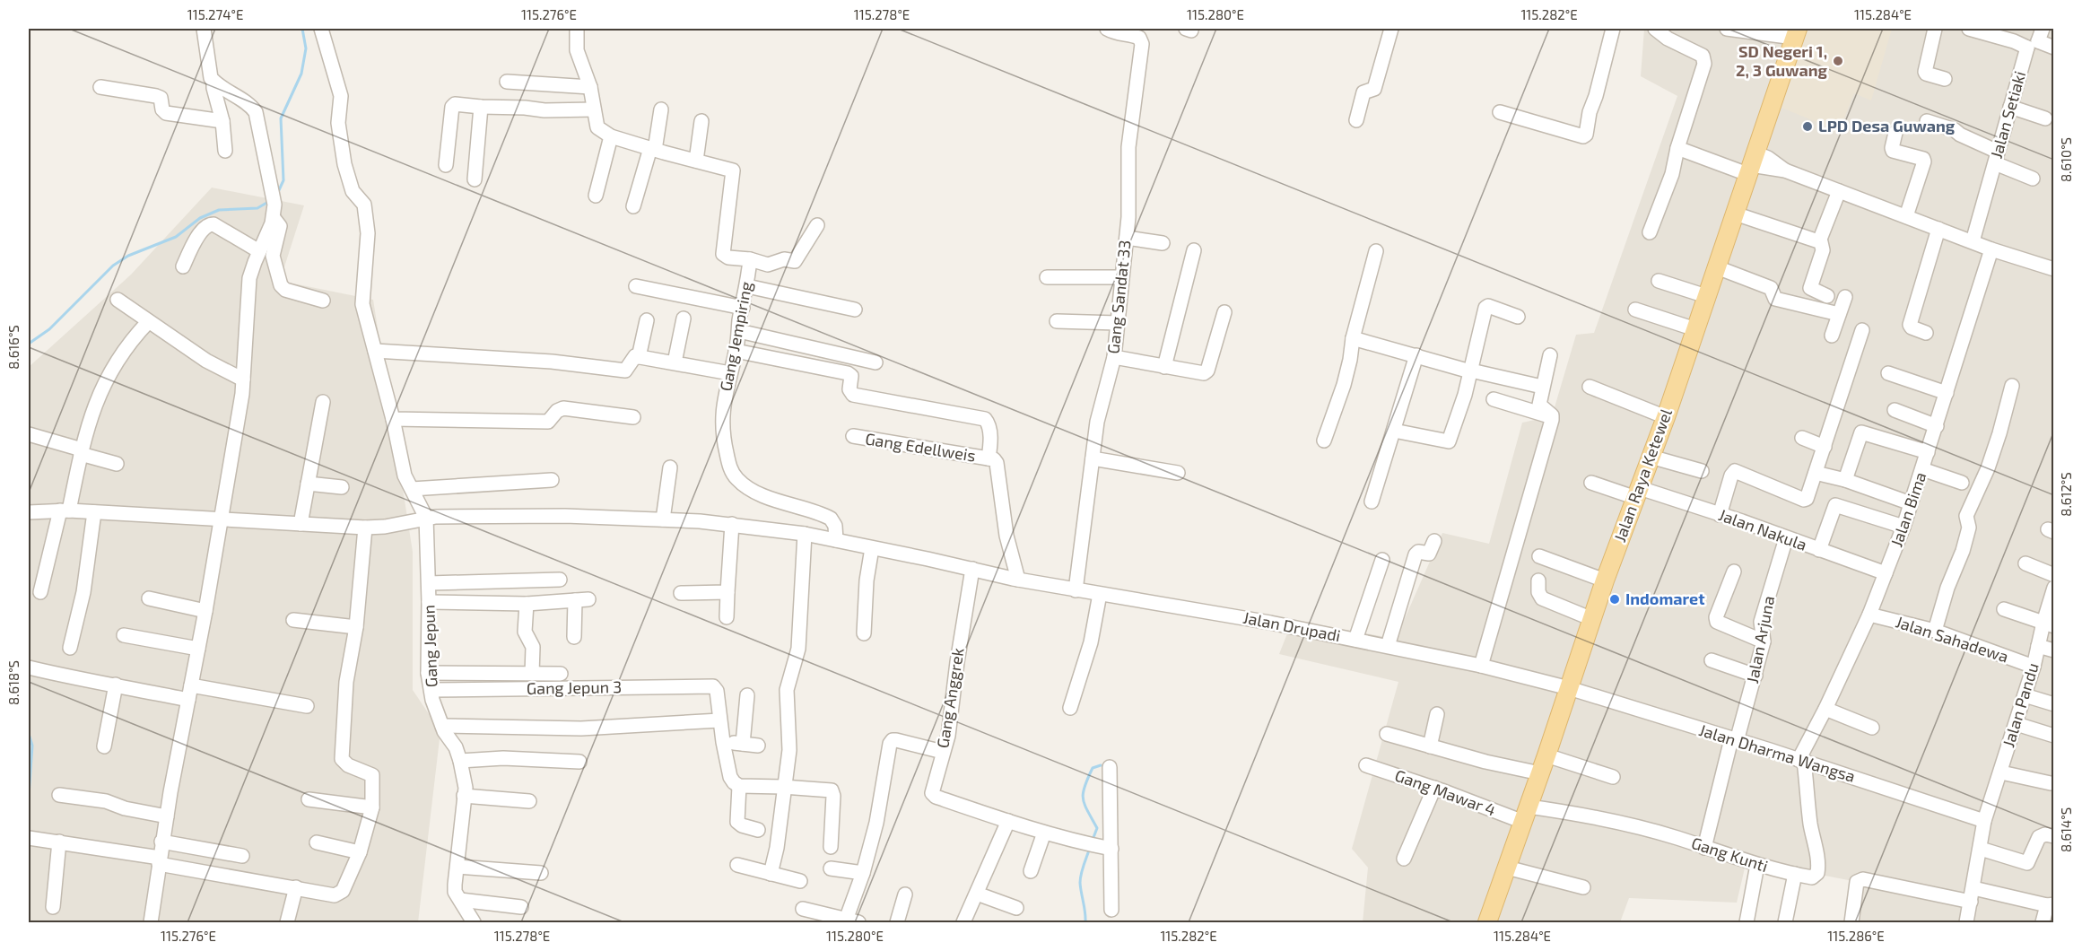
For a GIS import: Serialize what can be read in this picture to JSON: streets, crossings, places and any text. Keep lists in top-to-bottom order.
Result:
{
  "streets": {
    "main road": ["Jalan Raya Ketewel"],
    "street": [
      "Jalan Setiaki",
      "Gang Sandat 33",
      "Gang Jempiring",
      "Gang Edellweis",
      "Jalan Bima",
      "Jalan Nakula",
      "Jalan Drupadi",
      "Jalan Arjuna",
      "Jalan Sahadewa",
      "Gang Jepun",
      "Gang Jepun 3",
      "Gang Anggrek",
      "Jalan Pandu",
      "Jalan Dharma Wangsa",
      "Gang Mawar 4",
      "Gang Kunti"
    ]
  },
  "crossings": [
    ["Gang Sandat 33", "Jalan Drupadi"],
    ["Gang Jempiring", "Jalan Drupadi"],
    ["Gang Edellweis", "Jalan Drupadi"],
    ["Jalan Raya Ketewel", "Jalan Nakula"],
    ["Jalan Raya Ketewel", "Jalan Drupadi"],
    ["Jalan Raya Ketewel", "Jalan Dharma Wangsa"],
    ["Jalan Raya Ketewel", "Gang Mawar 4"],
    ["Jalan Raya Ketewel", "Gang Kunti"],
    ["Jalan Bima", "Jalan Nakula"],
    ["Jalan Bima", "Jalan Sahadewa"],
    ["Jalan Bima", "Jalan Dharma Wangsa"],
    ["Jalan Bima", "Gang Kunti"],
    ["Jalan Nakula", "Jalan Arjuna"],
    ["Jalan Drupadi", "Gang Jepun"],
    ["Jalan Drupadi", "Gang Anggrek"],
    ["Jalan Drupadi", "Jalan Dharma Wangsa"],
    ["Jalan Arjuna", "Jalan Dharma Wangsa"],
    ["Jalan Arjuna", "Gang Kunti"],
    ["Jalan Sahadewa", "Jalan Pandu"],
    ["Gang Jepun", "Gang Jepun 3"],
    ["Jalan Pandu", "Jalan Dharma Wangsa"],
    ["Jalan Dharma Wangsa", "Gang Kunti"],
    ["Gang Mawar 4", "Gang Kunti"]
  ],
  "places": ["SD Negeri 1, 2, 3 Guwang", "LPD Desa Guwang", "Indomaret"],
  "coordinates": [
    "115.274°E",
    "115.276°E",
    "115.278°E",
    "115.280°E",
    "115.282°E",
    "115.284°E",
    "8.610°S",
    "8.616°S",
    "8.612°S",
    "8.618°S",
    "8.614°S",
    "115.286°E"
  ]
}
